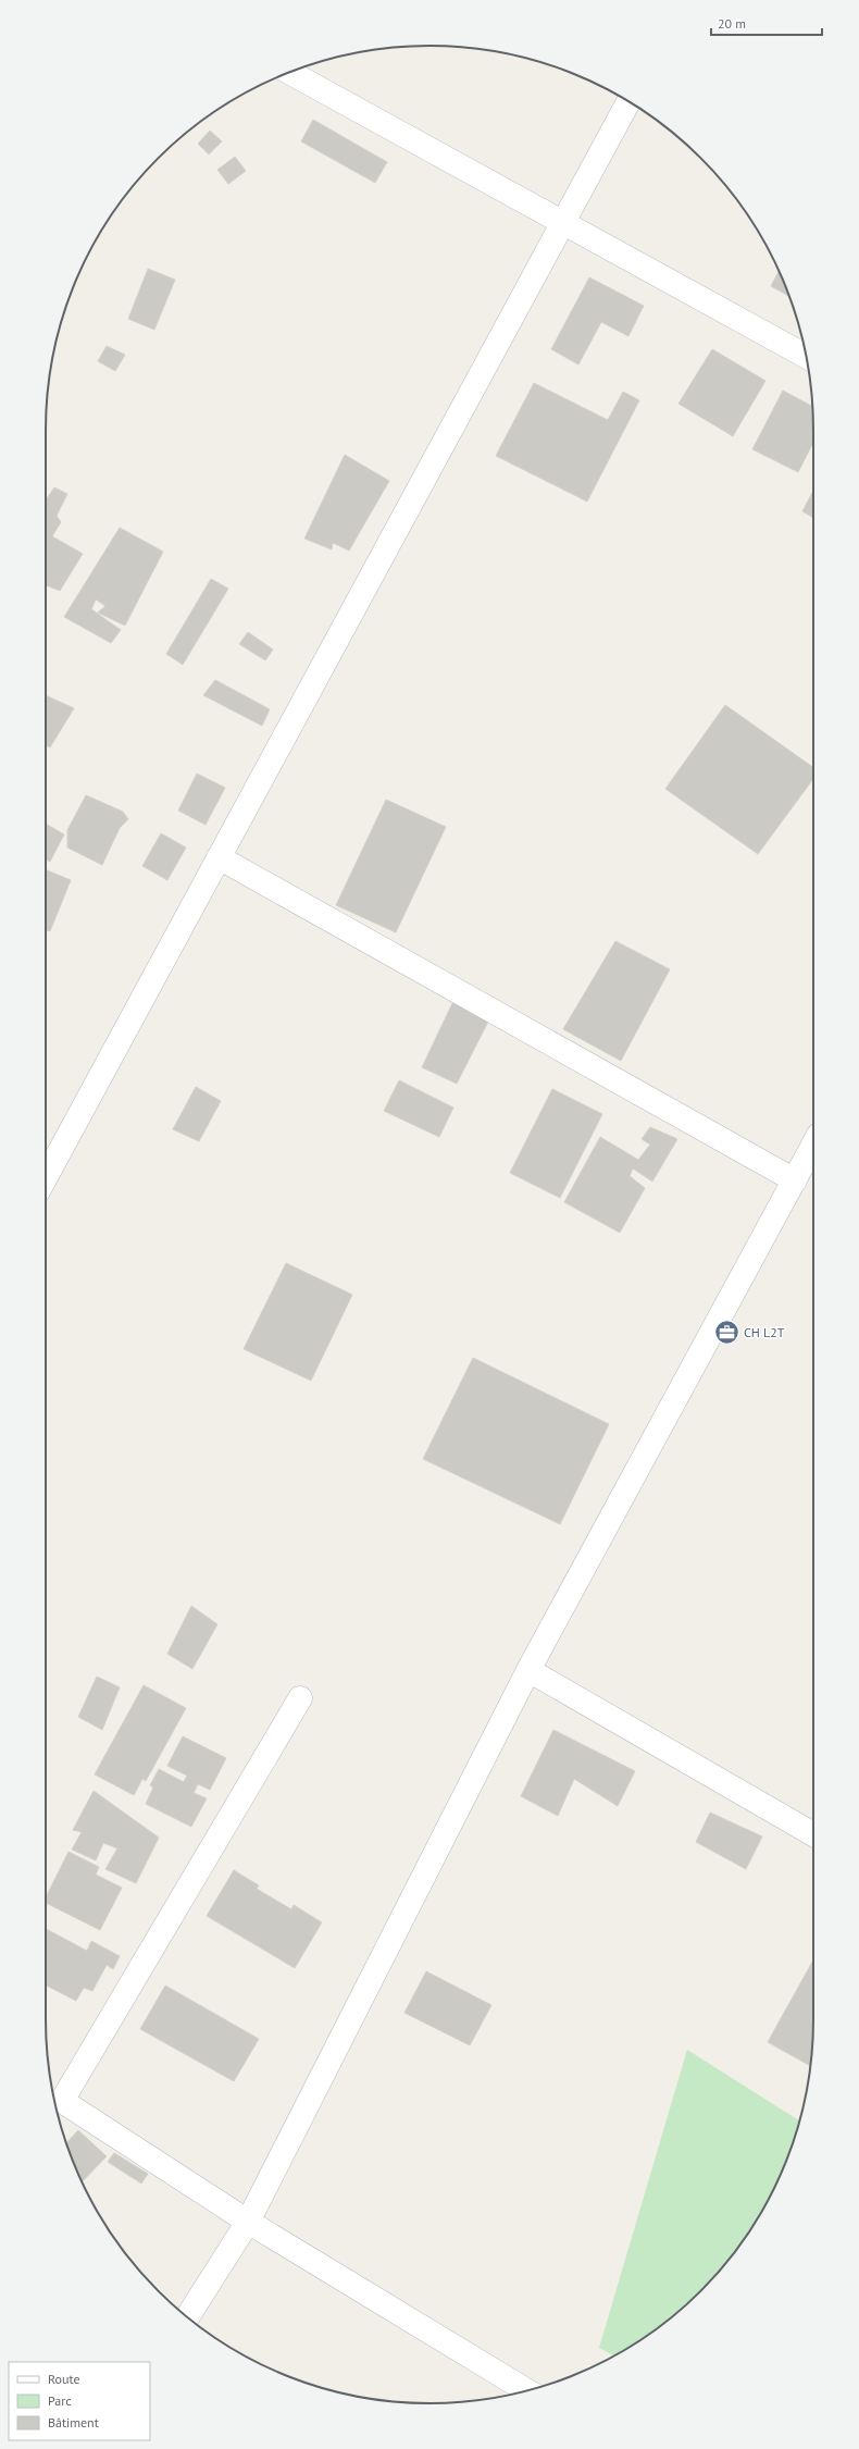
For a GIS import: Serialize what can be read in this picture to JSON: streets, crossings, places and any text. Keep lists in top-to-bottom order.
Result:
{
  "places": {
    "office": ["CH L2T"]
  },
  "legend": ["Route", "Parc", "Bâtiment"],
  "scale_bar": "20 m"
}
